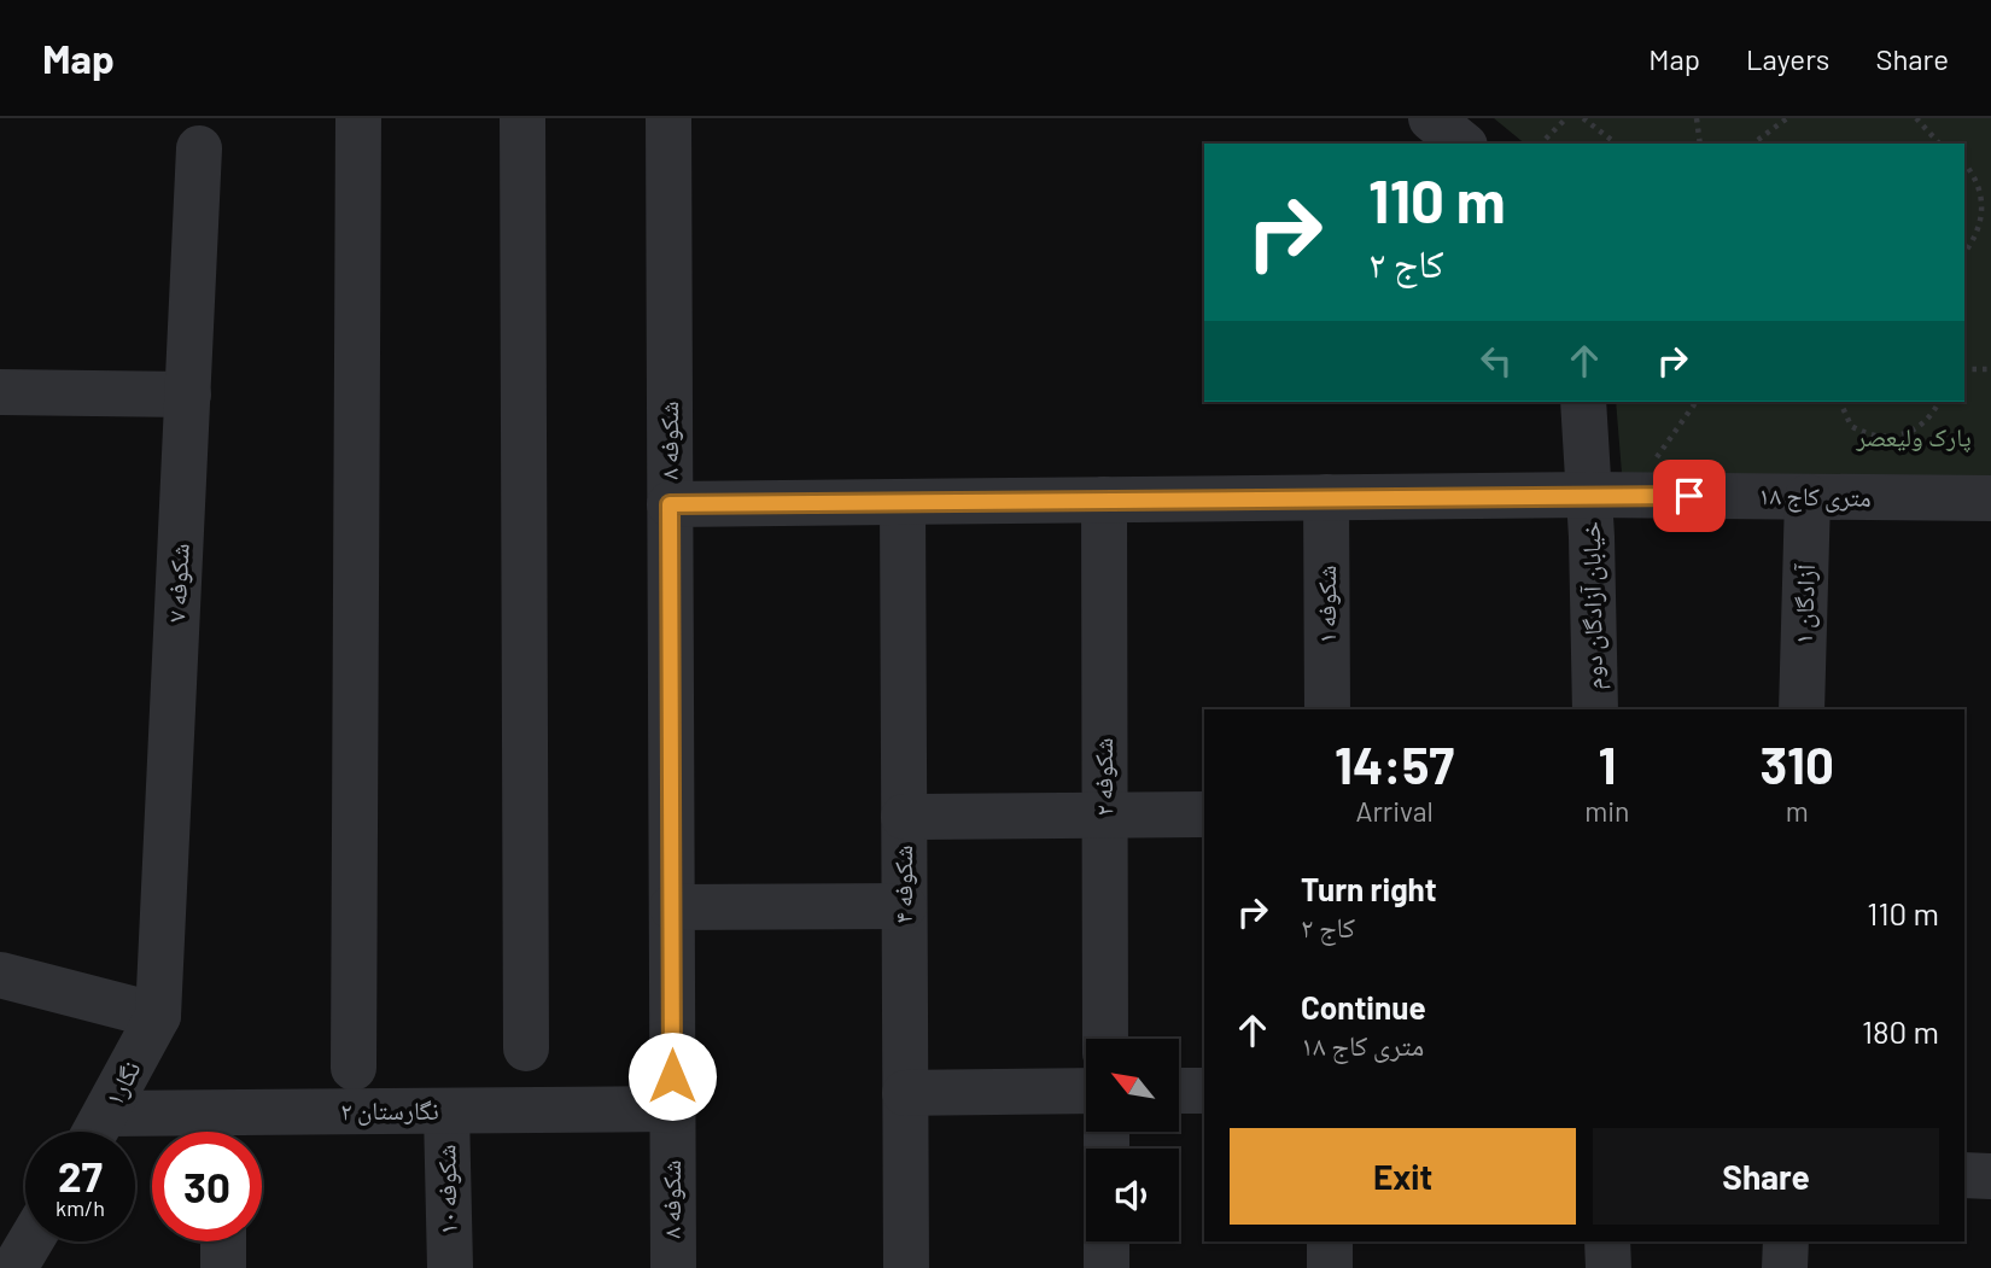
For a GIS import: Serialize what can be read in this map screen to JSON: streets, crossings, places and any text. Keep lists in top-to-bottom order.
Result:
{
  "streets": {
    "street": [
      "شکوفه ۸",
      "۱۸ متری کاج",
      "شکوفه ۷",
      "شکوفه ۱",
      "آزادگان ۱",
      "خیابان آزادگان دوم",
      "شکوفه ۲",
      "شکوفه ۴",
      "نگار۱",
      "نگارستان ۲",
      "شکوفه ۱۰"
    ]
  },
  "crossings": [
    ["شکوفه ۸", "۱۸ متری کاج"],
    ["شکوفه ۸", "نگارستان ۲"],
    ["۱۸ متری کاج", "شکوفه ۱"],
    ["۱۸ متری کاج", "آزادگان ۱"],
    ["۱۸ متری کاج", "خیابان آزادگان دوم"],
    ["۱۸ متری کاج", "شکوفه ۲"],
    ["۱۸ متری کاج", "شکوفه ۴"],
    ["شکوفه ۷", "نگار۱"],
    ["نگارستان ۲", "شکوفه ۱۰"]
  ],
  "parks": ["پارک ولیعصر"],
  "north": "top left",
  "page": {
    "header": "Map",
    "nav": ["Map", "Layers", "Share"],
    "turn": ["110 m", "کاج ۲"],
    "eta": [
      "14:57",
      "Arrival",
      "1",
      "min",
      "310",
      "m"
    ],
    "list": [
      {
        "name": "Turn right",
        "note": "کاج ۲",
        "value": "110 m"
      },
      {
        "name": "Continue",
        "note": "۱۸ متری کاج",
        "value": "180 m"
      }
    ],
    "buttons": ["Exit", "Share"],
    "speed": "27 km/h",
    "limit": "30"
  }
}
